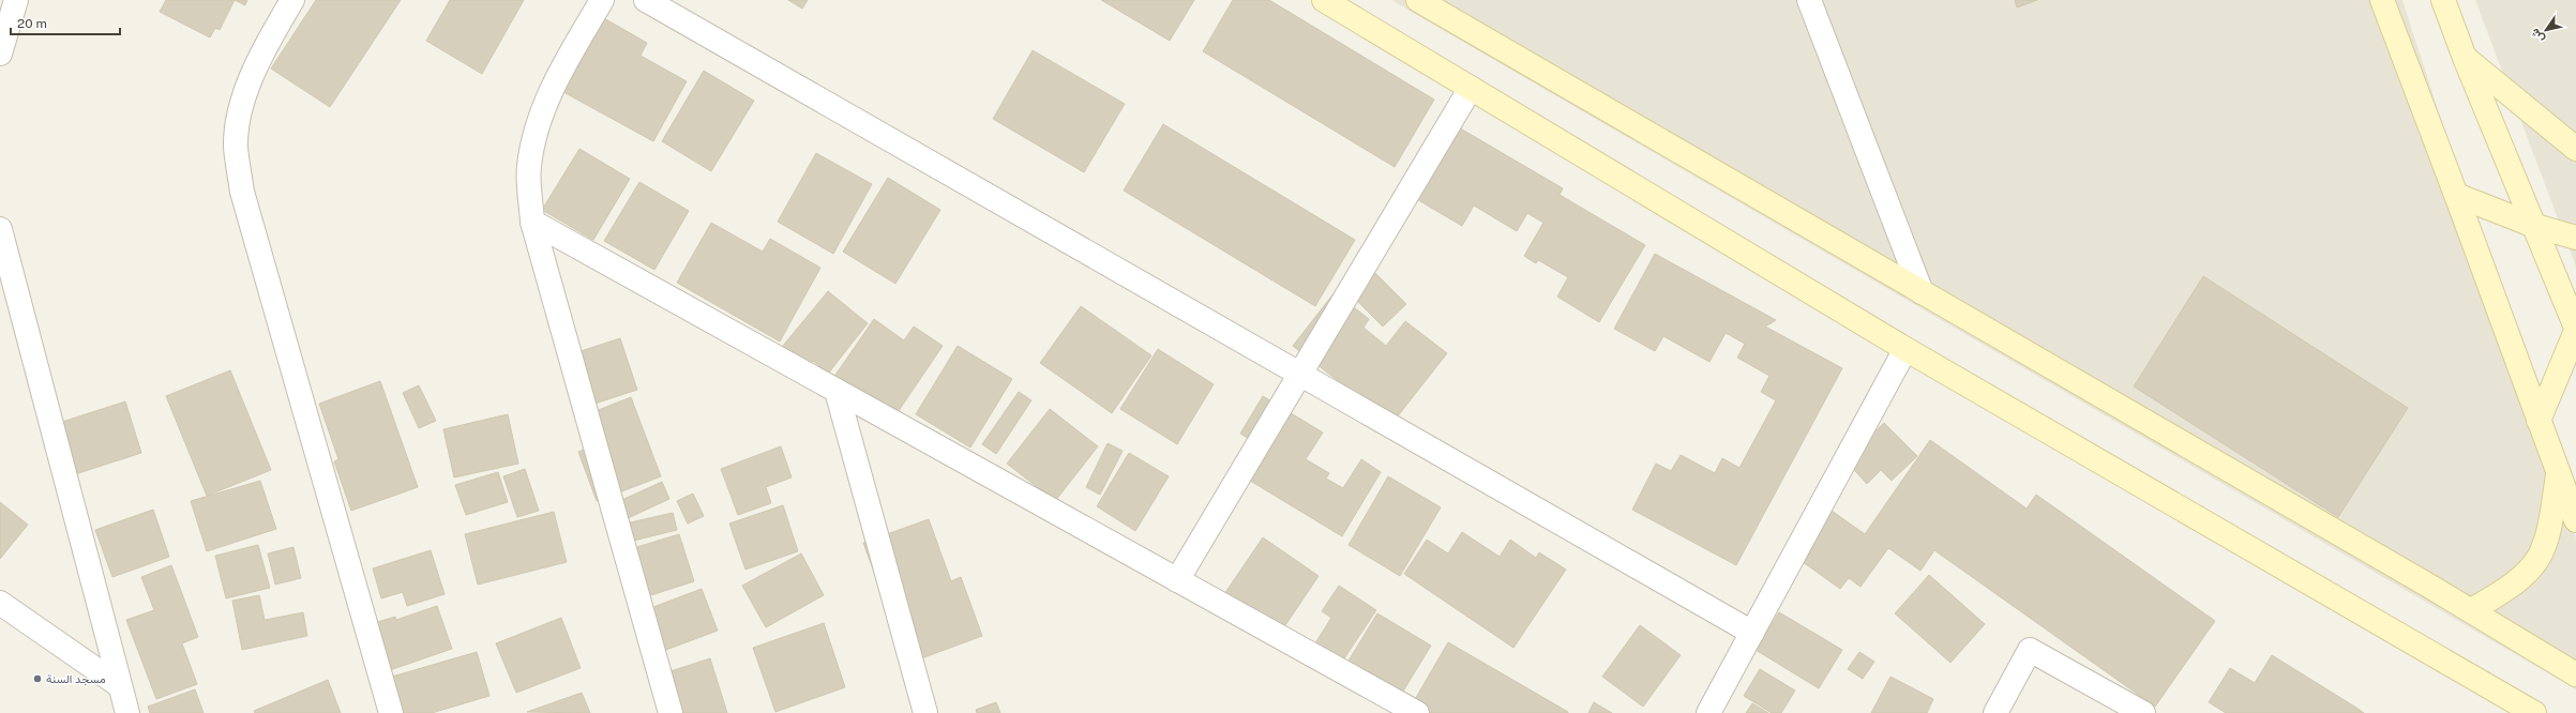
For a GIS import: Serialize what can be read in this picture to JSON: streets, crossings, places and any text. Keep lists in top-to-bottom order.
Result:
{
  "places": ["مسجد السنة"],
  "scale_bar": "20 m",
  "north": "bottom left"
}
